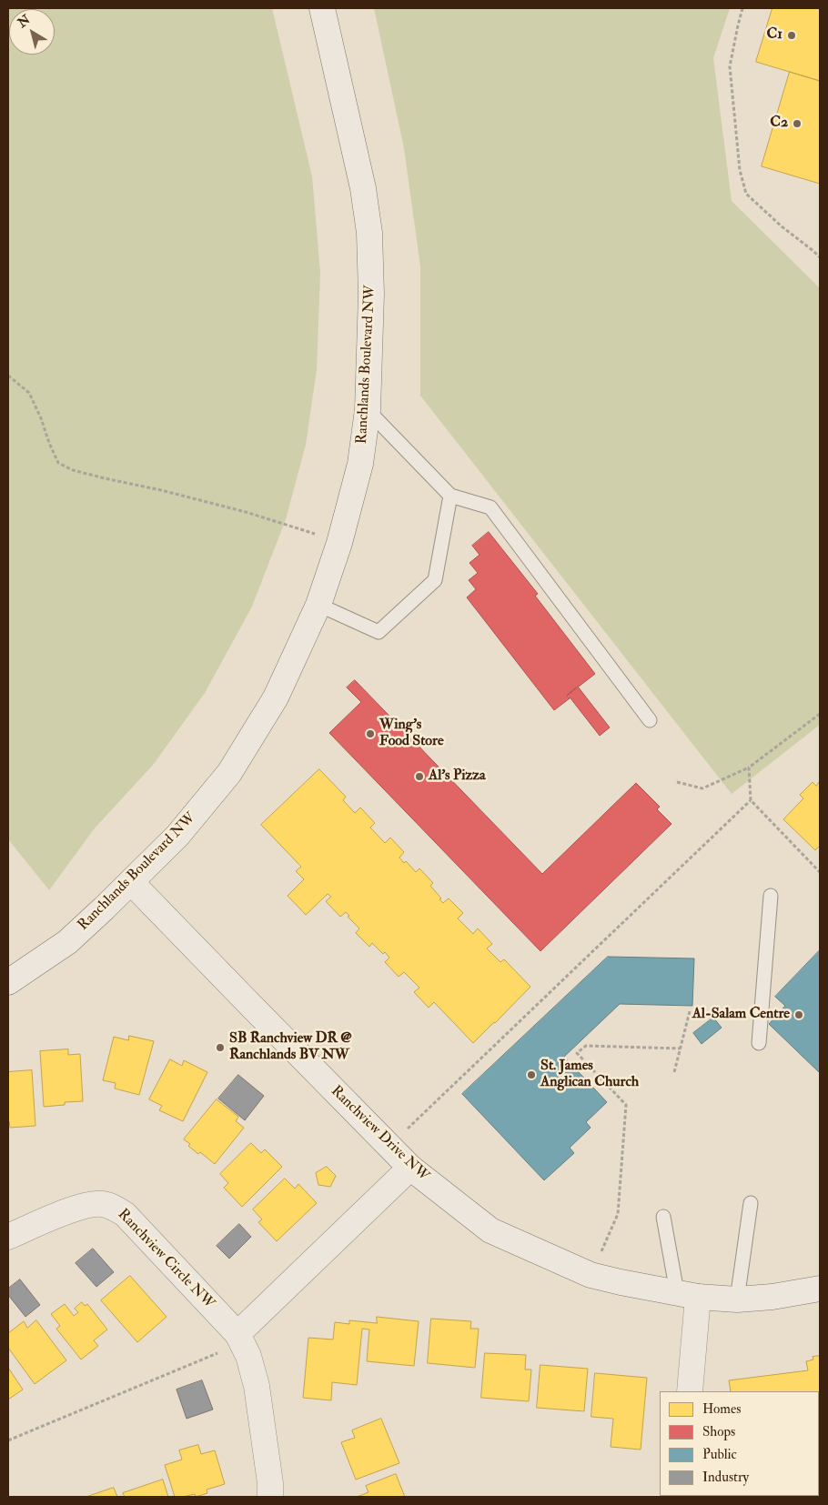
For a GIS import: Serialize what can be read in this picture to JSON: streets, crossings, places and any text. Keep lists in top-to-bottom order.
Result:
{
  "streets": {
    "street": ["Ranchlands Boulevard NW", "Ranchview Drive NW", "Ranchview Circle NW"]
  },
  "crossings": [
    ["Ranchlands Boulevard NW", "Ranchview Drive NW"]
  ],
  "places": [
    "C1",
    "C2",
    "Wing's Food Store",
    "Al's Pizza",
    "Al-Salam Centre",
    "SB Ranchview DR @ Ranchlands BV NW",
    "St. James Anglican Church"
  ],
  "legend": [
    "Homes",
    "Shops",
    "Public",
    "Industry"
  ],
  "north": "top left"
}
